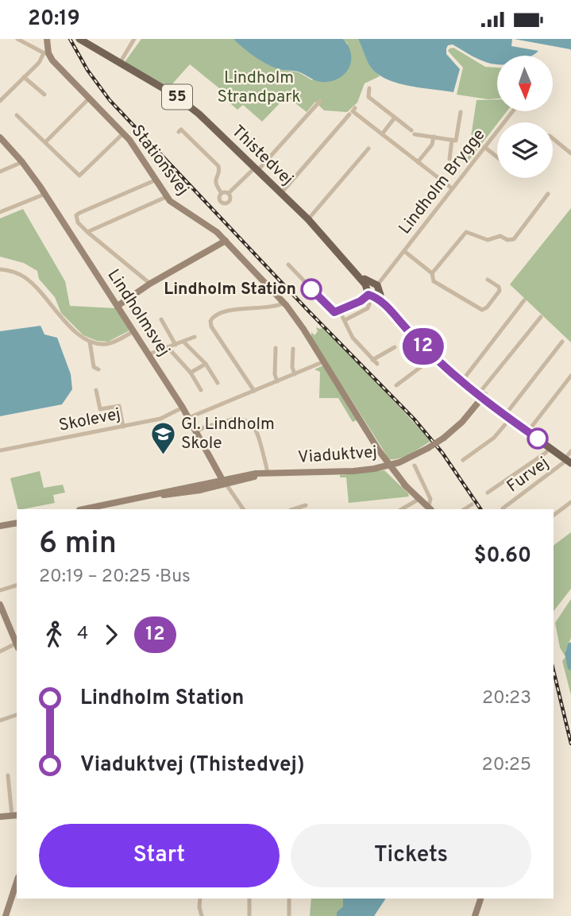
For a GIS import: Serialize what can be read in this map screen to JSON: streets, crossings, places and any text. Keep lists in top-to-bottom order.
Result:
{
  "streets": {
    "main road": ["55", "Thistedvej"],
    "street": [
      "Stationsvej",
      "Lindholm Brygge",
      "Lindholmsvej",
      "Skolevej",
      "Viaduktvej",
      "Furvej"
    ]
  },
  "crossings": [
    ["Thistedvej", "Lindholm Brygge"],
    ["Thistedvej", "Viaduktvej"],
    ["Thistedvej", "Furvej"],
    ["Stationsvej", "Viaduktvej"],
    ["Lindholmsvej", "Skolevej"],
    ["Lindholmsvej", "Viaduktvej"]
  ],
  "parks": ["Lindholm Strandpark"],
  "places": {
    "other": ["Lindholm Station"],
    "school or university": ["Gl. Lindholm Skole"]
  },
  "lines": ["bus line 12"],
  "north": "bottom",
  "page": {
    "status": "20:19",
    "on_map": "12",
    "heading": ["6 min", "20:19 – 20:25 · Bus", "$0.60"],
    "legs": ["4", "12"],
    "list": [
      {
        "name": "Lindholm Station",
        "value": "20:23"
      },
      {
        "name": "Viaduktvej (Thistedvej)",
        "value": "20:25"
      }
    ],
    "buttons": ["Start", "Tickets"]
  }
}
